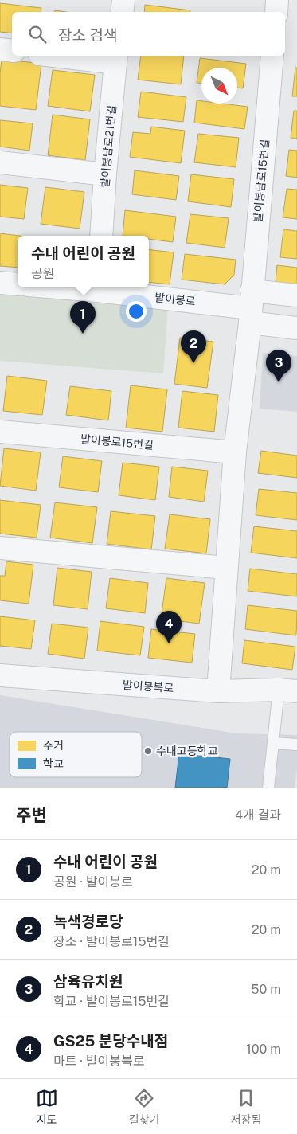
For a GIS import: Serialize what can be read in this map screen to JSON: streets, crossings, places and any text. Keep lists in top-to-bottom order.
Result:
{
  "streets": {
    "street": [
      "발이봉남로21번길",
      "발이봉남로15번길",
      "발이봉로",
      "발이봉로15번길",
      "발이봉북로"
    ]
  },
  "crossings": [
    ["발이봉남로15번길", "발이봉로"]
  ],
  "places": ["수내고등학교"],
  "legend": ["주거", "학교"],
  "north": "bottom right",
  "page": {
    "search": "장소 검색",
    "popup": ["수내 어린이 공원", "공원"],
    "pins": [
      "1",
      "2",
      "3",
      "4"
    ],
    "heading": ["주변", "4개 결과"],
    "list": [
      {
        "mark": "1",
        "name": "수내 어린이 공원",
        "note": "공원 · 발이봉로",
        "value": "20 m"
      },
      {
        "mark": "2",
        "name": "녹색경로당",
        "note": "장소 · 발이봉로15번길",
        "value": "20 m"
      },
      {
        "mark": "3",
        "name": "삼육유치원",
        "note": "학교 · 발이봉로15번길",
        "value": "50 m"
      },
      {
        "mark": "4",
        "name": "GS25 분당수내점",
        "note": "마트 · 발이봉북로",
        "value": "100 m"
      }
    ],
    "nav": ["지도", "길찾기", "저장됨"]
  }
}
